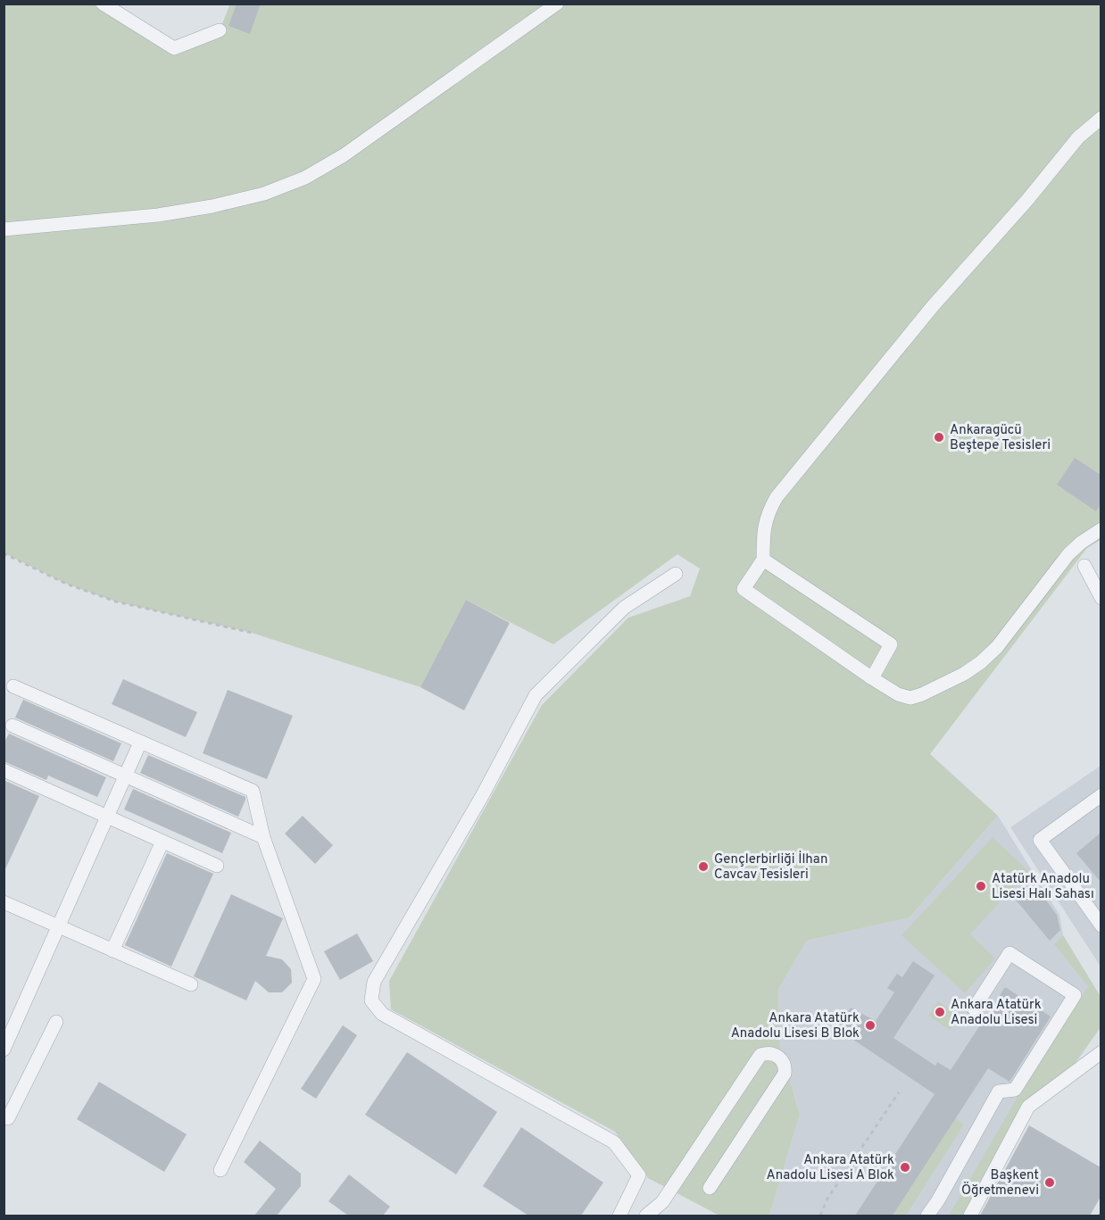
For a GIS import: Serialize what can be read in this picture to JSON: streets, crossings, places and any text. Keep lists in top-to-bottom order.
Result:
{
  "places": [
    "Ankaragücü Beştepe Tesisleri",
    "Gençlerbirliği İlhan Cavcav Tesisleri",
    "Atatürk Anadolu Lisesi Halı Sahası",
    "Ankara Atatürk Anadolu Lisesi",
    "Ankara Atatürk Anadolu Lisesi B Blok",
    "Ankara Atatürk Anadolu Lisesi A Blok",
    "Başkent Öğretmenevi"
  ]
}
